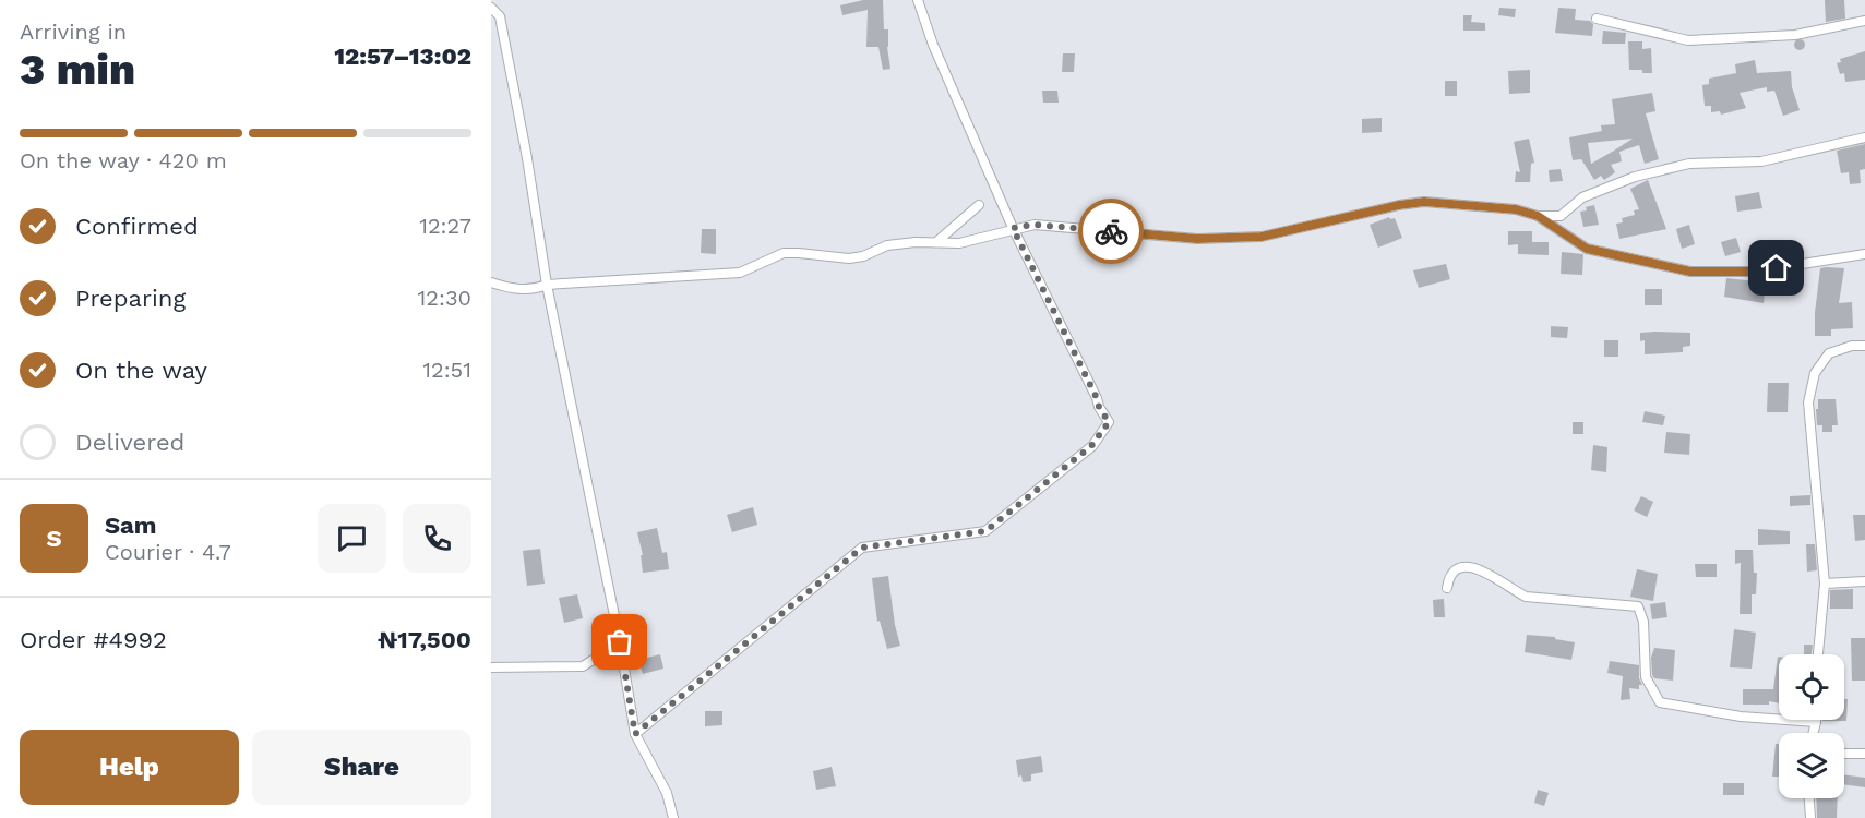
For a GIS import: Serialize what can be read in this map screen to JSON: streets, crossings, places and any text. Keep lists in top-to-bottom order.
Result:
{
  "page": {
    "heading": ["3 min", "Arriving in", "12:57–13:02"],
    "panel": [
      "Sam",
      "Courier · 4.7",
      "Order #4992",
      "₦17,500"
    ],
    "bar": "On the way · 420 m",
    "list": [
      ["Confirmed", "12:27"],
      ["Preparing", "12:30"],
      ["On the way", "12:51"],
      "Delivered"
    ],
    "round": "S",
    "buttons": ["Help", "Share"]
  }
}
